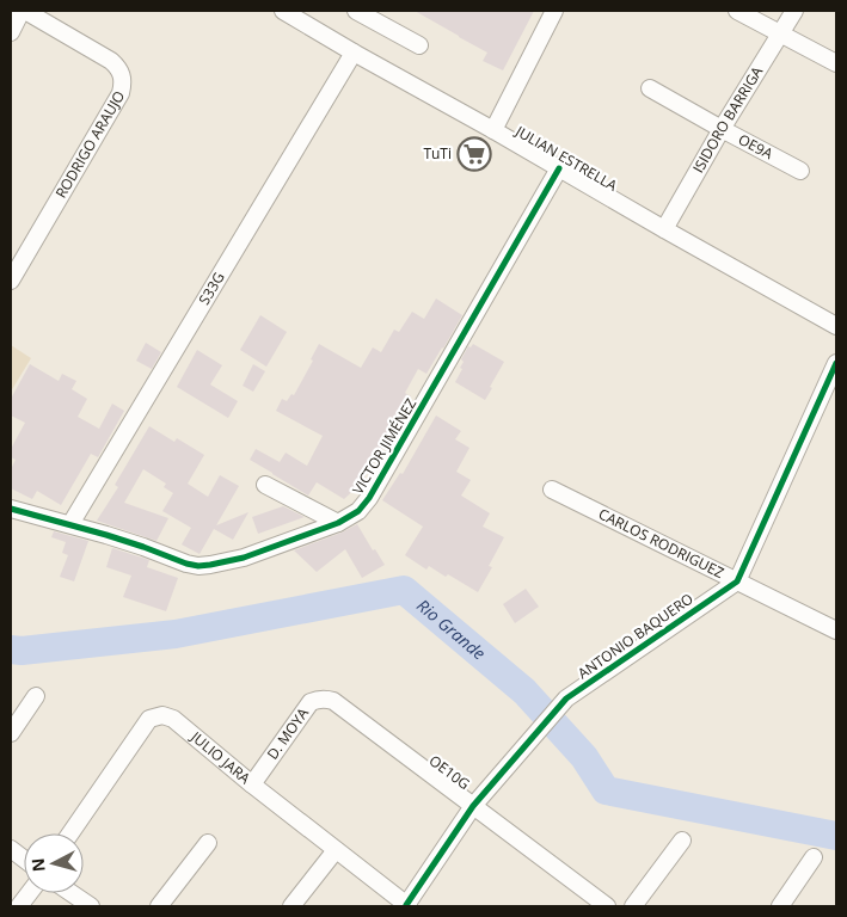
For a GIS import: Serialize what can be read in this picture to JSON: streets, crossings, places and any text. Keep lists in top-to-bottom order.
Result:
{
  "streets": {
    "street": [
      "ISIDORO BARRIGA",
      "RODRIGO ARAUJO",
      "OE9A",
      "JULIAN ESTRELLA",
      "S33G",
      "VICTOR JIMÉNEZ",
      "CARLOS RODRIGUEZ",
      "ANTONIO BAQUERO",
      "D. MOYA",
      "JULIO JARA",
      "OE10G"
    ]
  },
  "crossings": [
    ["ISIDORO BARRIGA", "OE9A"],
    ["ISIDORO BARRIGA", "JULIAN ESTRELLA"],
    ["JULIAN ESTRELLA", "S33G"],
    ["JULIAN ESTRELLA", "VICTOR JIMÉNEZ"],
    ["S33G", "VICTOR JIMÉNEZ"],
    ["CARLOS RODRIGUEZ", "ANTONIO BAQUERO"],
    ["ANTONIO BAQUERO", "JULIO JARA"],
    ["ANTONIO BAQUERO", "OE10G"],
    ["D. MOYA", "JULIO JARA"],
    ["D. MOYA", "OE10G"]
  ],
  "water": ["Rio Grande"],
  "places": {
    "supermarket": ["TuTi"]
  },
  "north": "left"
}
